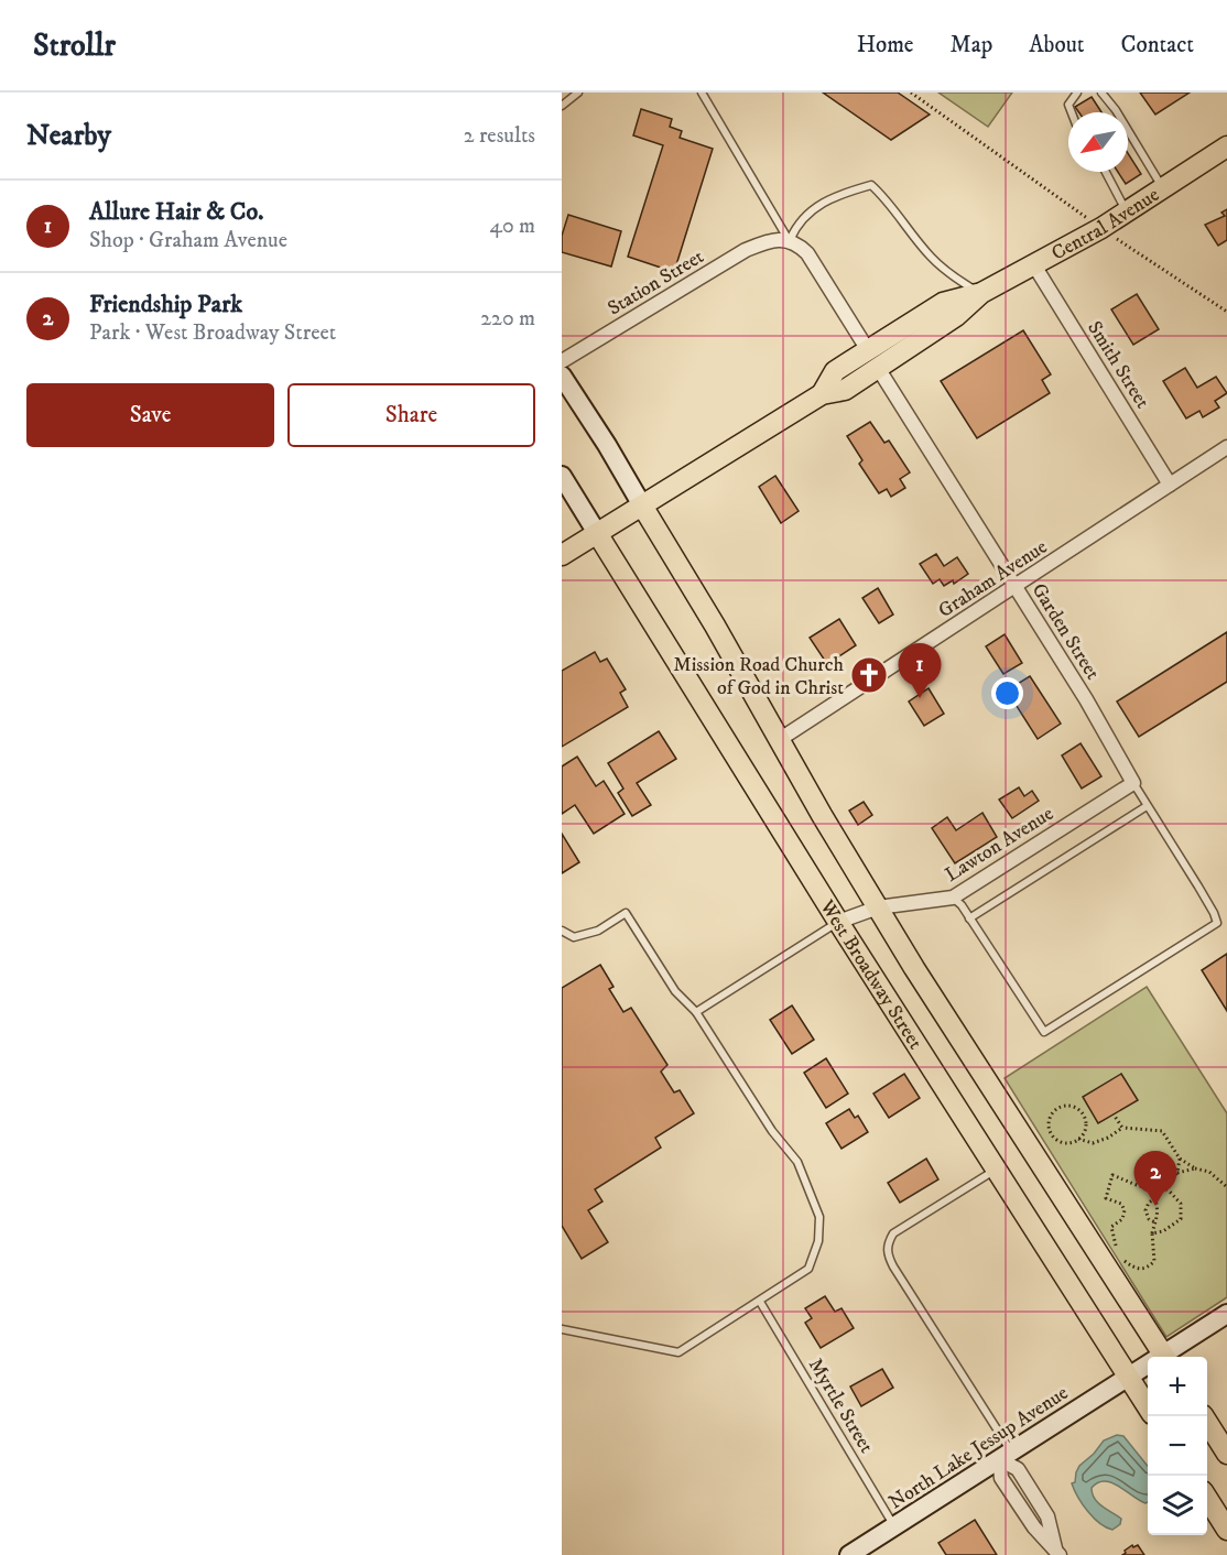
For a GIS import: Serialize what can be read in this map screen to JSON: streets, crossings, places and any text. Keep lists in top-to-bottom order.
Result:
{
  "streets": {
    "main road": ["Central Avenue", "West Broadway Street"],
    "street": [
      "Station Street",
      "Smith Street",
      "Graham Avenue",
      "Garden Street",
      "Lawton Avenue",
      "North Lake Jessup Avenue"
    ],
    "lane": ["Myrtle Street"]
  },
  "crossings": [
    ["Central Avenue", "Smith Street"],
    ["Central Avenue", "Garden Street"],
    ["Central Avenue", "West Broadway Street"],
    ["Smith Street", "Graham Avenue"],
    ["Graham Avenue", "Garden Street"],
    ["Graham Avenue", "West Broadway Street"],
    ["Garden Street", "Lawton Avenue"],
    ["Lawton Avenue", "West Broadway Street"],
    ["West Broadway Street", "North Lake Jessup Avenue"],
    ["Myrtle Street", "North Lake Jessup Avenue"]
  ],
  "places": {
    "church": ["Mission Road Church of God in Christ"]
  },
  "north": "bottom left",
  "page": {
    "header": "Strollr",
    "nav": [
      "Home",
      "Map",
      "About",
      "Contact"
    ],
    "heading": ["Nearby", "2 results"],
    "list": [
      {
        "mark": "1",
        "name": "Allure Hair & Co.",
        "note": "Shop · Graham Avenue",
        "value": "40 m"
      },
      {
        "mark": "2",
        "name": "Friendship Park",
        "note": "Park · West Broadway Street",
        "value": "220 m"
      }
    ],
    "buttons": ["Save", "Share"],
    "pins": ["1", "2"],
    "map_buttons": ["+", "−"]
  }
}
